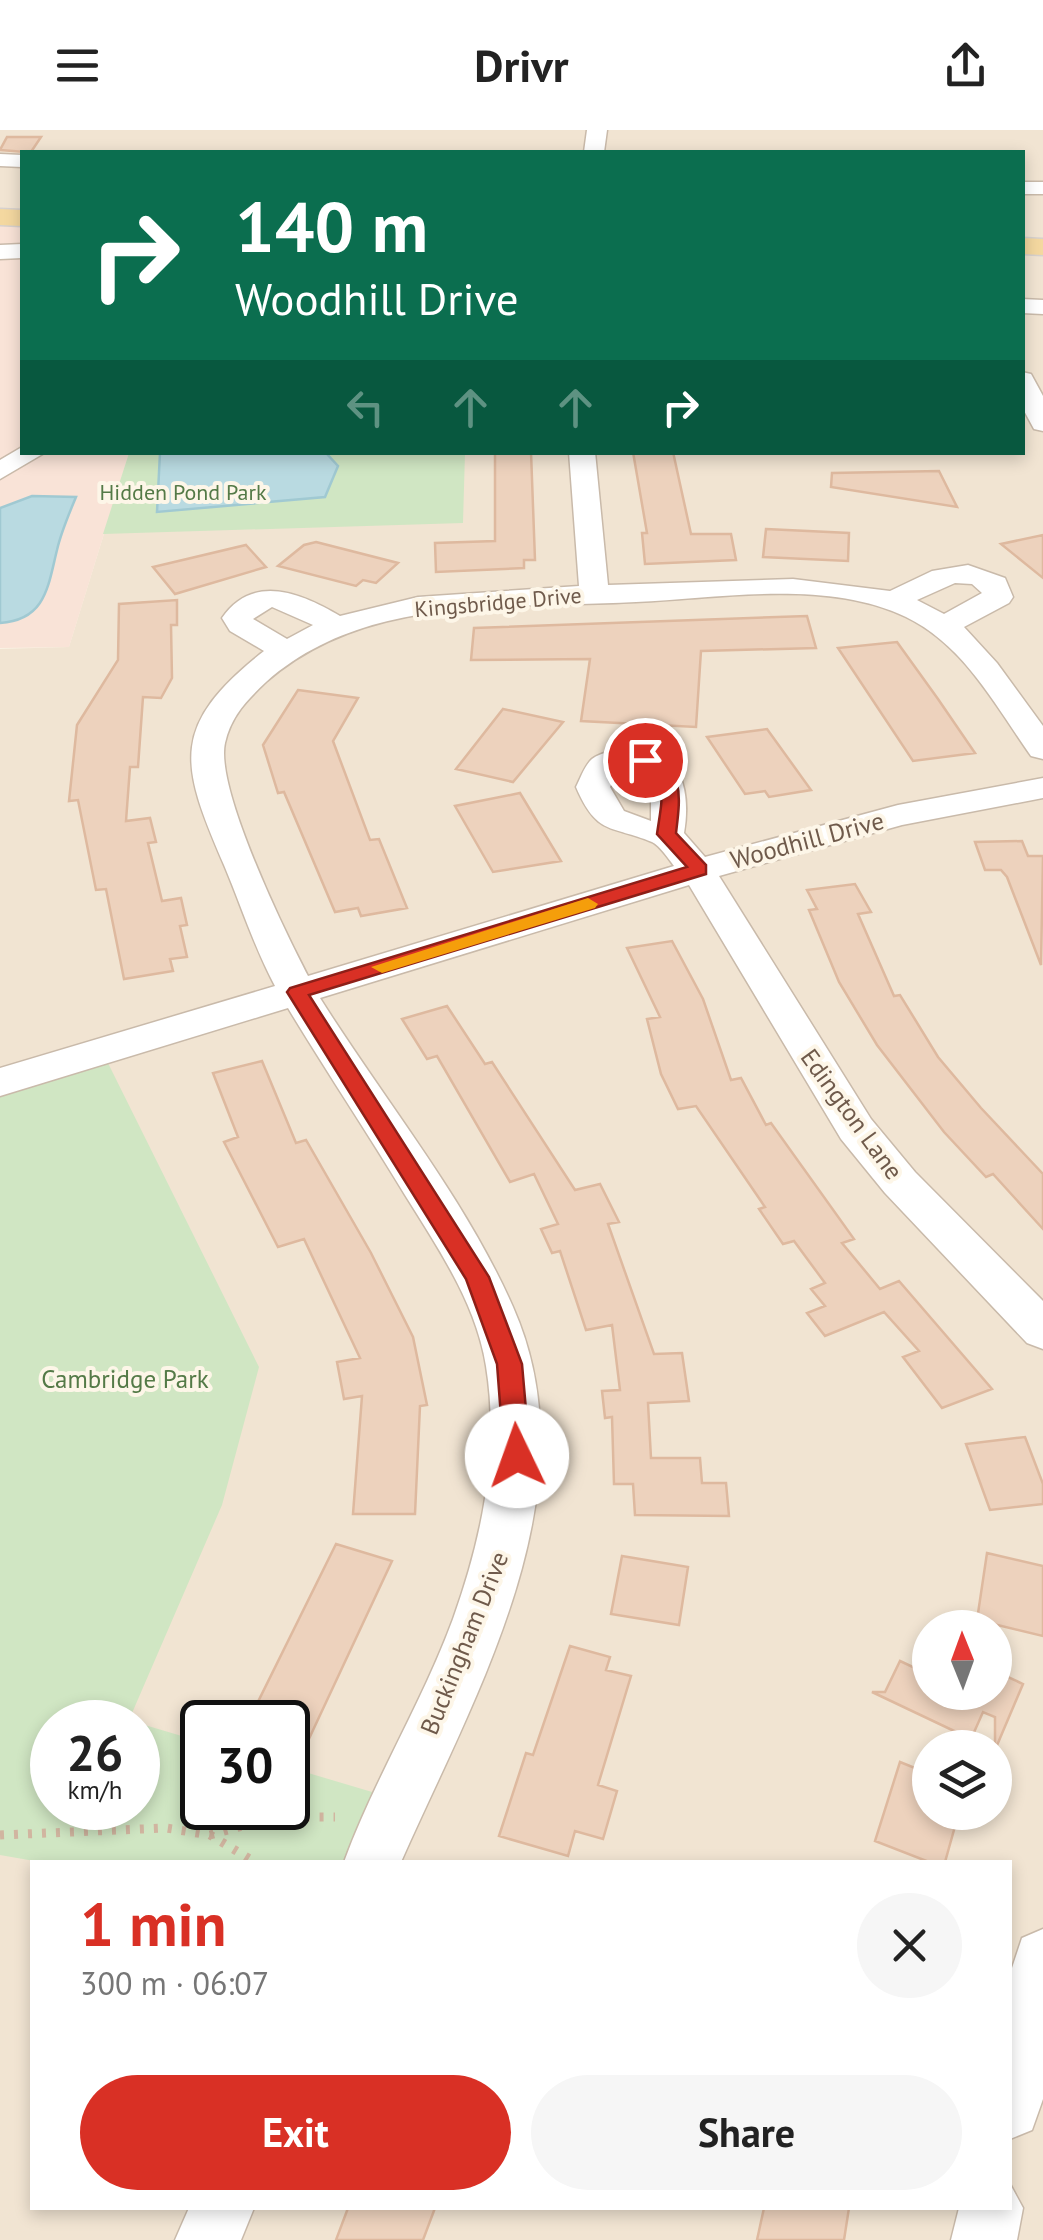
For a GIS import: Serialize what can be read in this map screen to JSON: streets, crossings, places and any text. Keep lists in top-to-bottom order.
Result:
{
  "streets": {
    "street": [
      "Kingsbridge Drive",
      "Woodhill Drive",
      "Edington Lane",
      "Buckingham Drive"
    ]
  },
  "crossings": [
    ["Kingsbridge Drive", "Woodhill Drive"],
    ["Kingsbridge Drive", "Buckingham Drive"],
    ["Woodhill Drive", "Edington Lane"],
    ["Woodhill Drive", "Buckingham Drive"]
  ],
  "parks": ["Hidden Pond Park", "Cambridge Park"],
  "north": "top",
  "page": {
    "header": "Drivr",
    "turn": ["140 m", "Woodhill Drive"],
    "speed": "26 km/h",
    "limit": "30",
    "heading": ["1 min", "300 m · 06:07"],
    "buttons": ["Exit", "Share"]
  }
}
